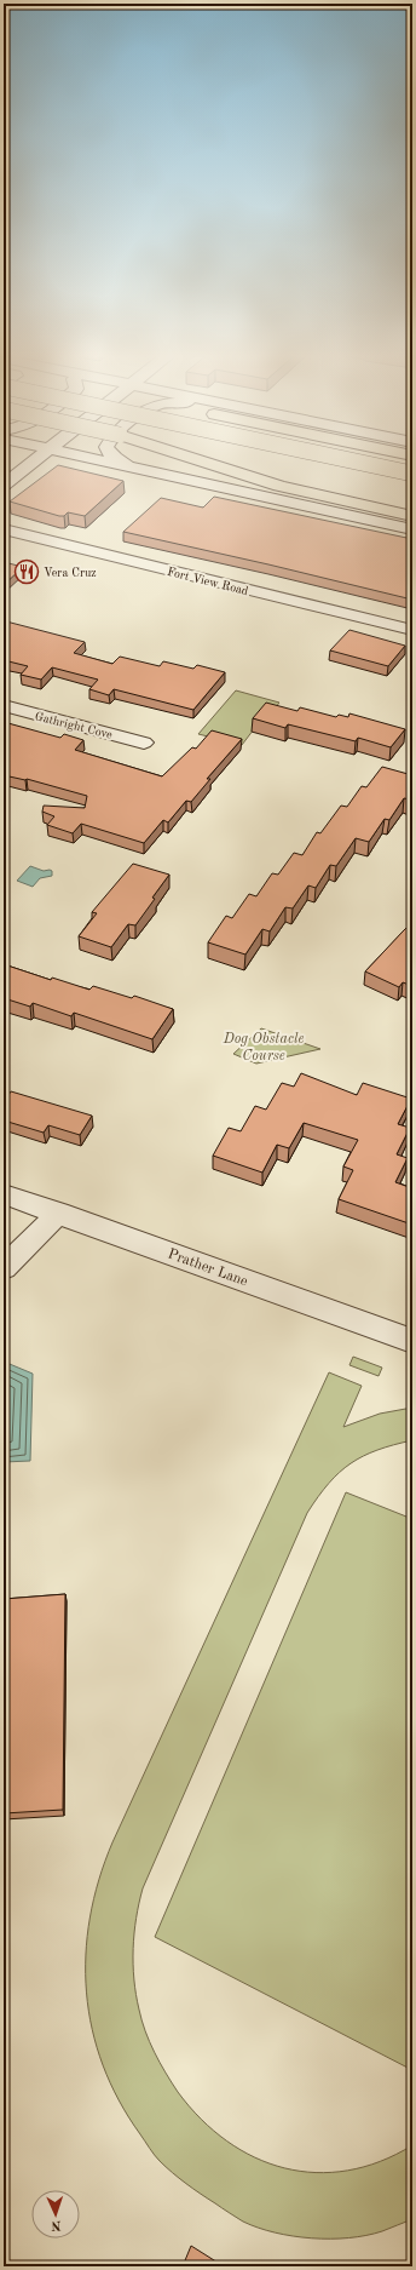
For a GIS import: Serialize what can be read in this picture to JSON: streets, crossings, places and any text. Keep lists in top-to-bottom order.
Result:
{
  "streets": {
    "street": ["Fort View Road", "Gathright Cove", "Prather Lane"]
  },
  "parks": ["Dog Obstacle Course"],
  "places": {
    "restaurant": ["Vera Cruz"]
  },
  "north": "bottom"
}
